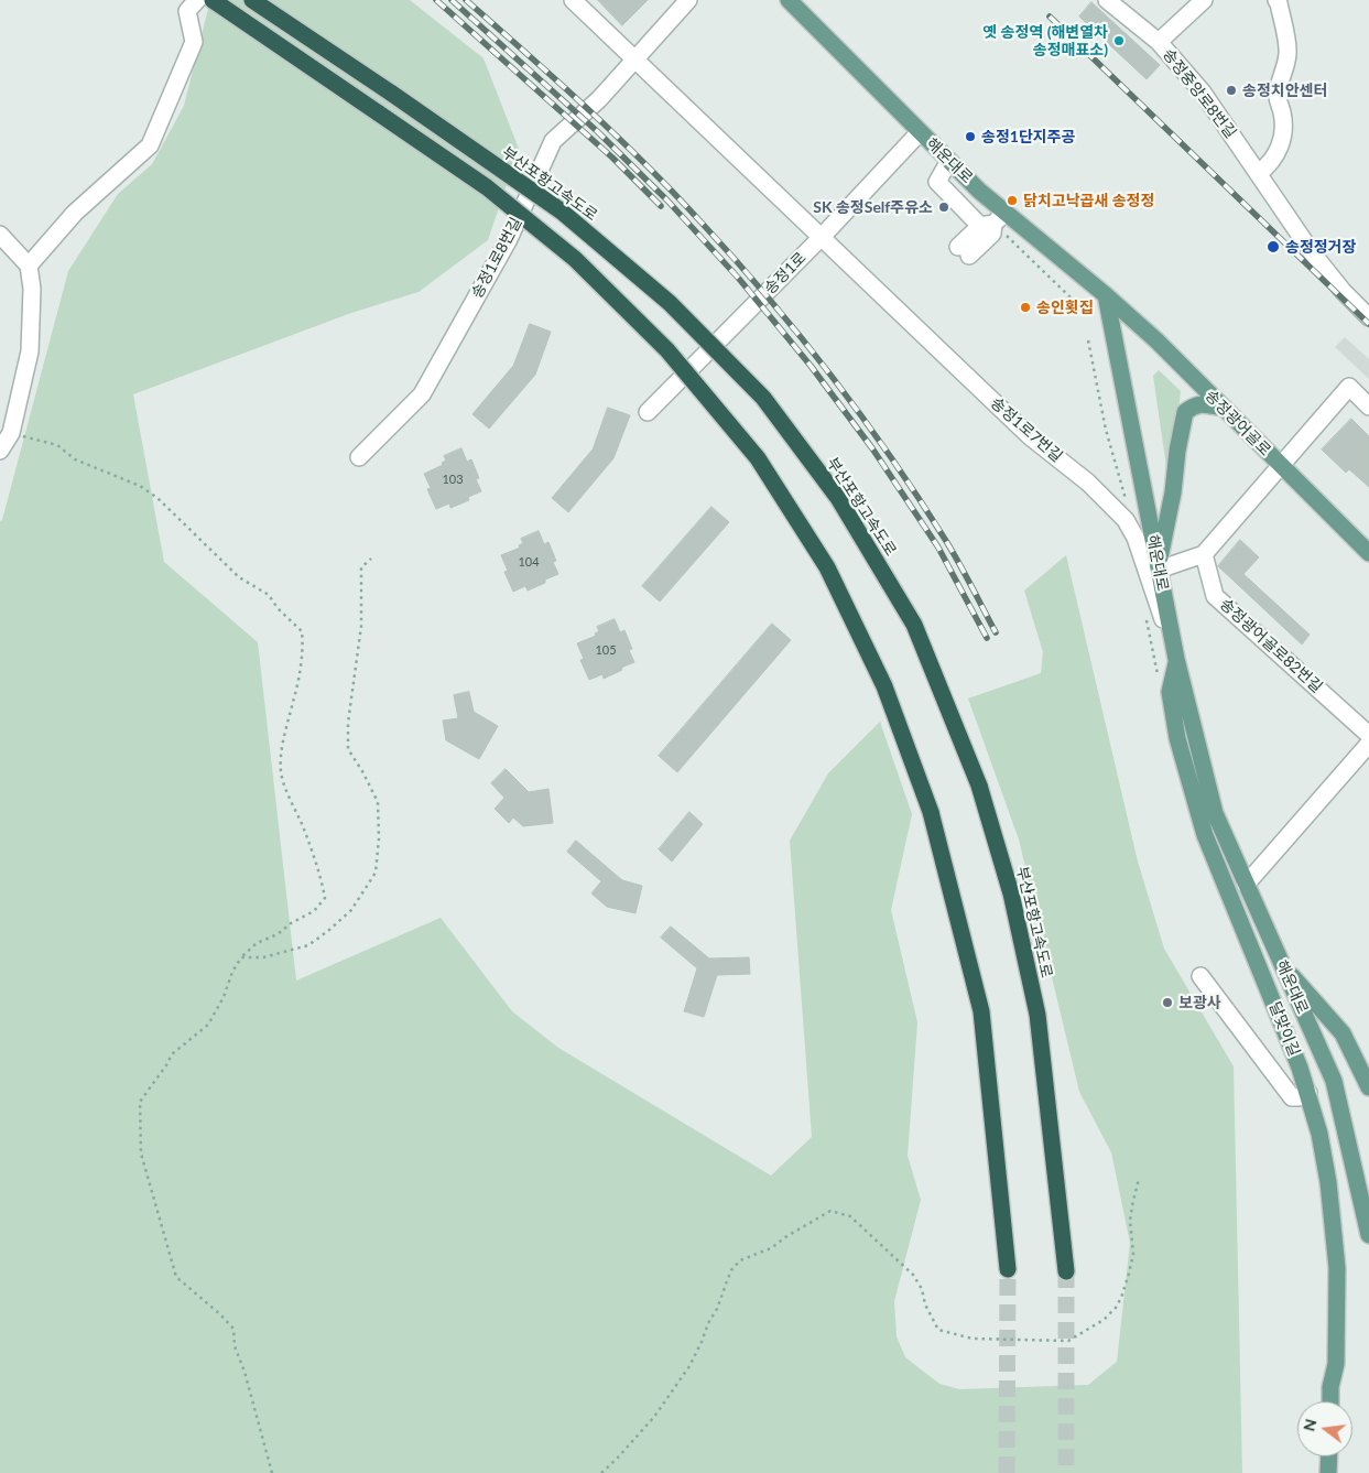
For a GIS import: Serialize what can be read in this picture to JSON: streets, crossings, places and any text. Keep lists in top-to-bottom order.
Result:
{
  "streets": {
    "highway": ["부산포항고속도로"],
    "main road": ["해운대로", "송정광어골로", "달맞이길"],
    "street": [
      "송정중앙로8번길",
      "송정1로8번길",
      "송정1로",
      "송정1로7번길",
      "송정광어골로82번길"
    ]
  },
  "crossings": [
    ["해운대로", "송정1로"],
    ["해운대로", "송정광어골로"],
    ["해운대로", "송정1로7번길"],
    ["해운대로", "달맞이길"],
    ["송정1로", "송정1로7번길"],
    ["송정1로7번길", "달맞이길"]
  ],
  "places": [
    "옛 송정역 (해변열차 송정매표소)",
    "송정치안센터",
    "송정1단지주공",
    "닭치고낙곱새 송정정",
    "SK 송정Self주유소",
    "송정정거장",
    "송인횟집",
    "보광사"
  ],
  "house_numbers": ["103", "104", "105"],
  "north": "left"
}
